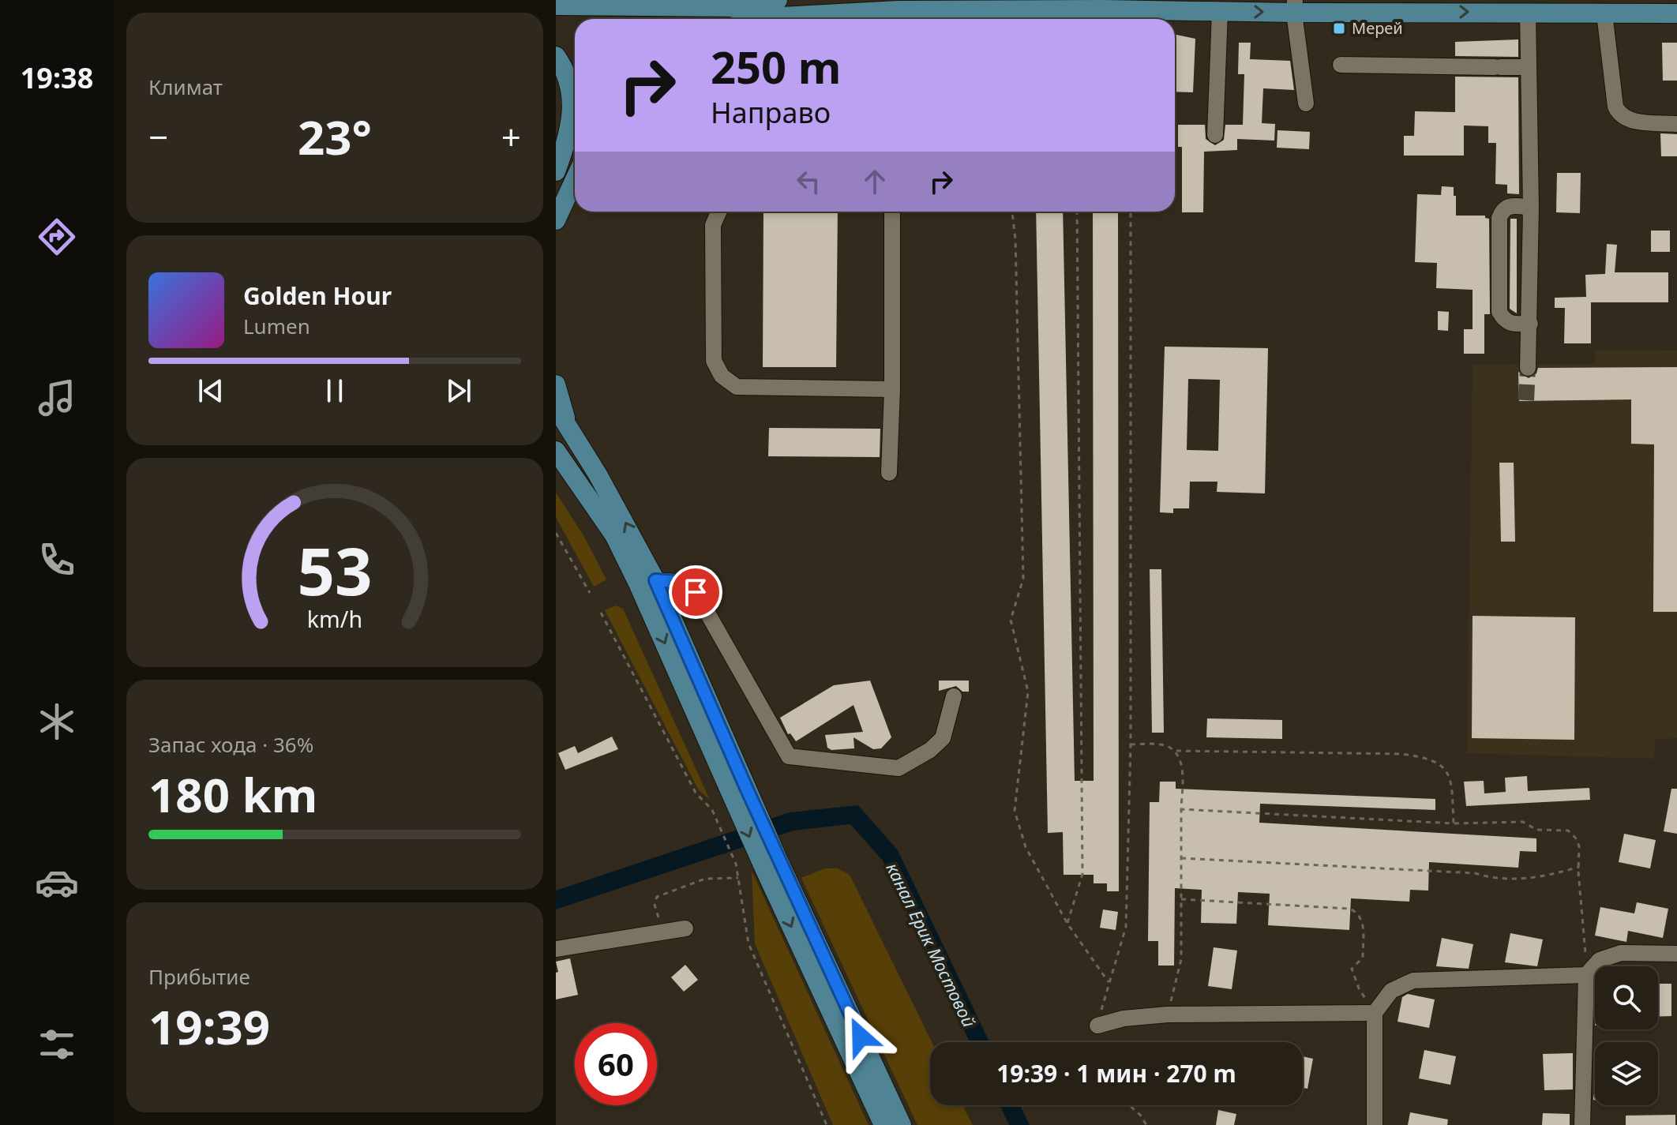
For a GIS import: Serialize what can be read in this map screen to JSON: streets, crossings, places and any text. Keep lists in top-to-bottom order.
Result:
{
  "water": ["канал Ерик Мостовой"],
  "places": {
    "transit": ["Мерей"]
  },
  "page": {
    "tabs": "19:38",
    "tile": [
      "Климат",
      ["Запас хода · 36%", "180 km"],
      ["Прибытие", "19:39"]
    ],
    "turn": ["250 m", "Направо"],
    "heat": ["−", "23°", "+"],
    "song": ["Golden Hour", "Lumen"],
    "limit": "60",
    "trip": "19:39 · 1 мин · 270 m",
    "gauge": ["53", "km/h"]
  }
}
